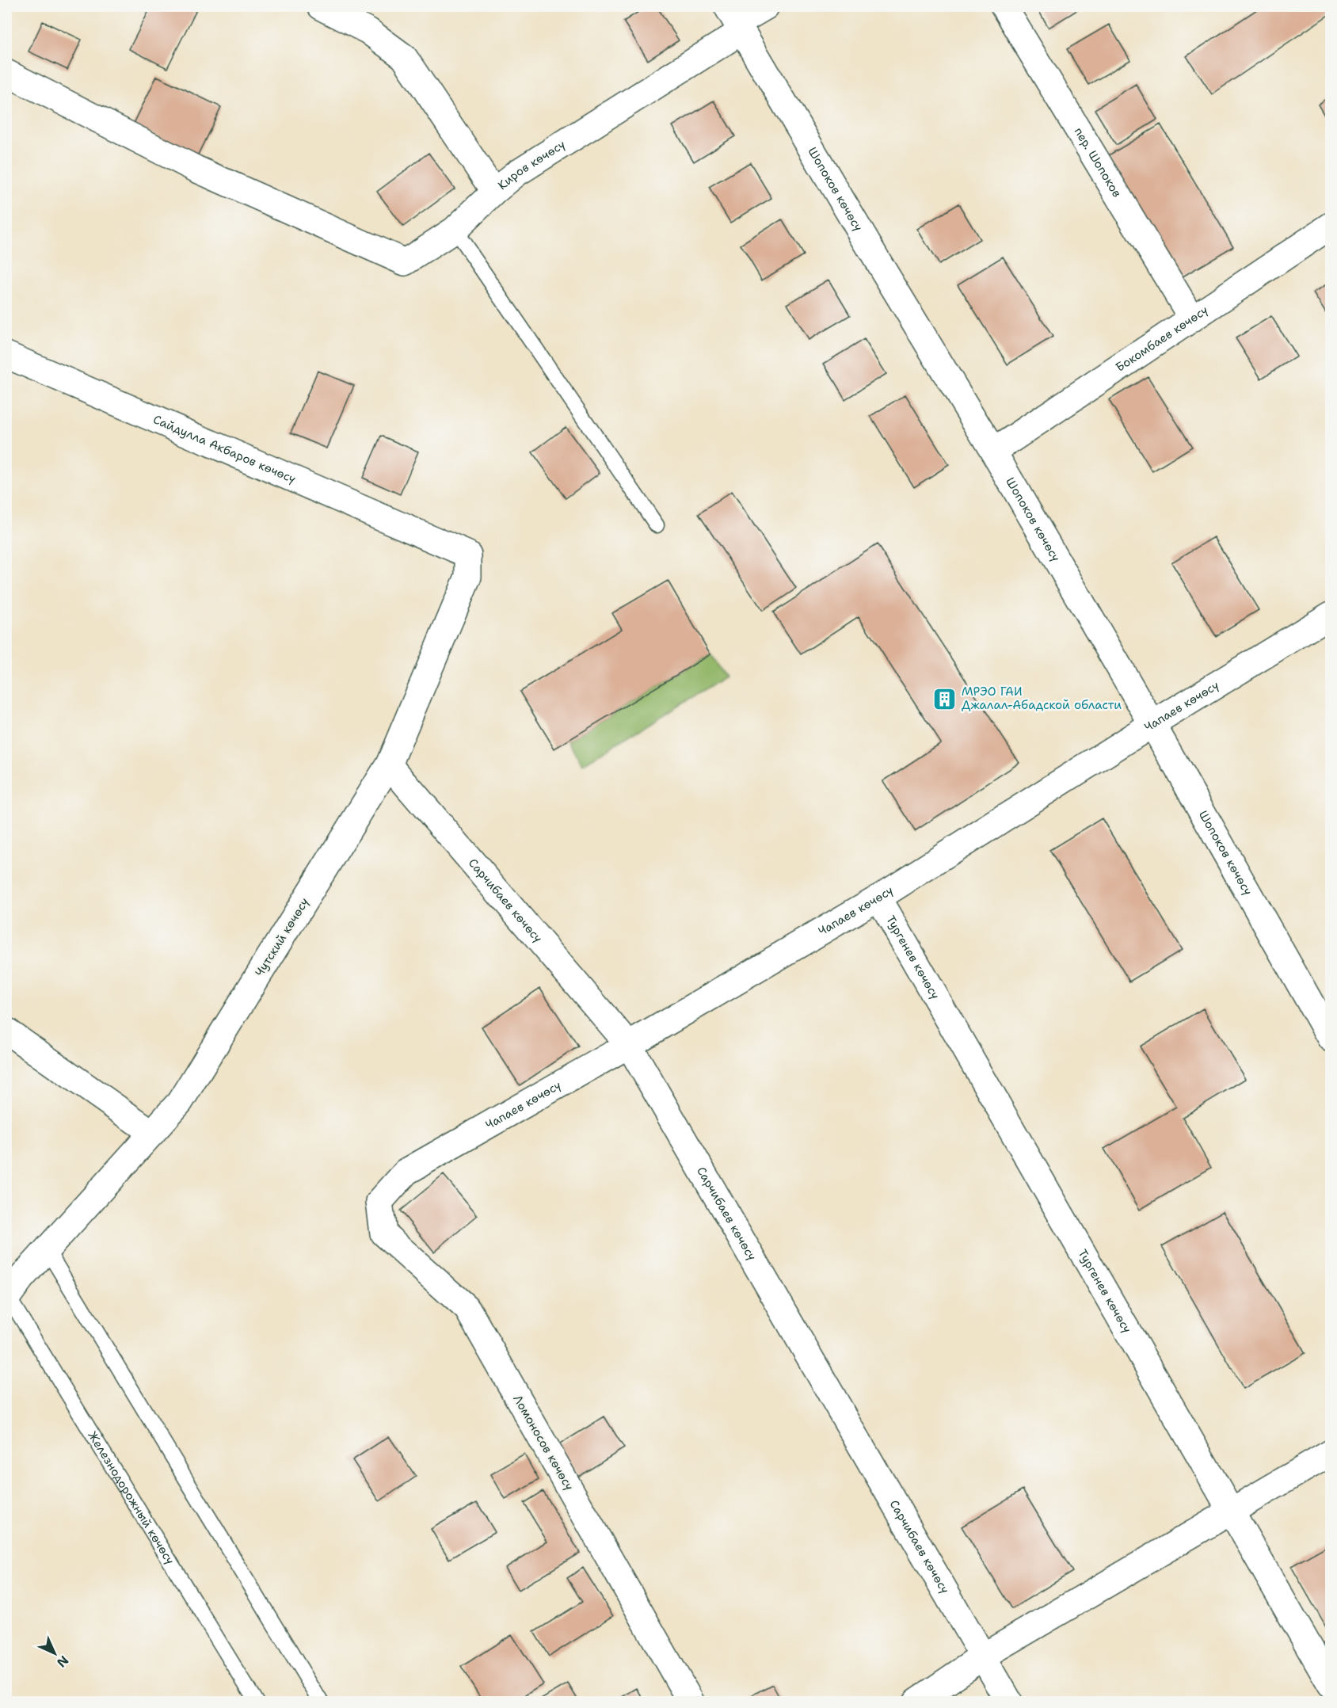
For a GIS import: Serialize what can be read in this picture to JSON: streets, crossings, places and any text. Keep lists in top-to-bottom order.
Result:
{
  "streets": {
    "street": [
      "пер. Шопоков",
      "Киров көчөсү",
      "Шопоков көчөсү",
      "Бокомбаев көчөсү",
      "Сайдулла Акбаров көчөсү",
      "Чапаев көчөсү",
      "Сарчибаев көчөсү",
      "Чутский көчөсү",
      "Тургенев көчөсү",
      "Ломоносов көчөсү"
    ],
    "lane": ["Железнодорожный көчөсү"]
  },
  "crossings": [
    ["пер. Шопоков", "Бокомбаев көчөсү"],
    ["Киров көчөсү", "Шопоков көчөсү"],
    ["Шопоков көчөсү", "Бокомбаев көчөсү"],
    ["Шопоков көчөсү", "Чапаев көчөсү"],
    ["Сайдулла Акбаров көчөсү", "Чутский көчөсү"],
    ["Чапаев көчөсү", "Сарчибаев көчөсү"],
    ["Чапаев көчөсү", "Тургенев көчөсү"],
    ["Чапаев көчөсү", "Ломоносов көчөсү"],
    ["Сарчибаев көчөсү", "Чутский көчөсү"],
    ["Чутский көчөсү", "Железнодорожный көчөсү"]
  ],
  "places": {
    "building": ["МРЭО ГАИ Джалал-Абадской области"]
  },
  "north": "bottom right"
}
